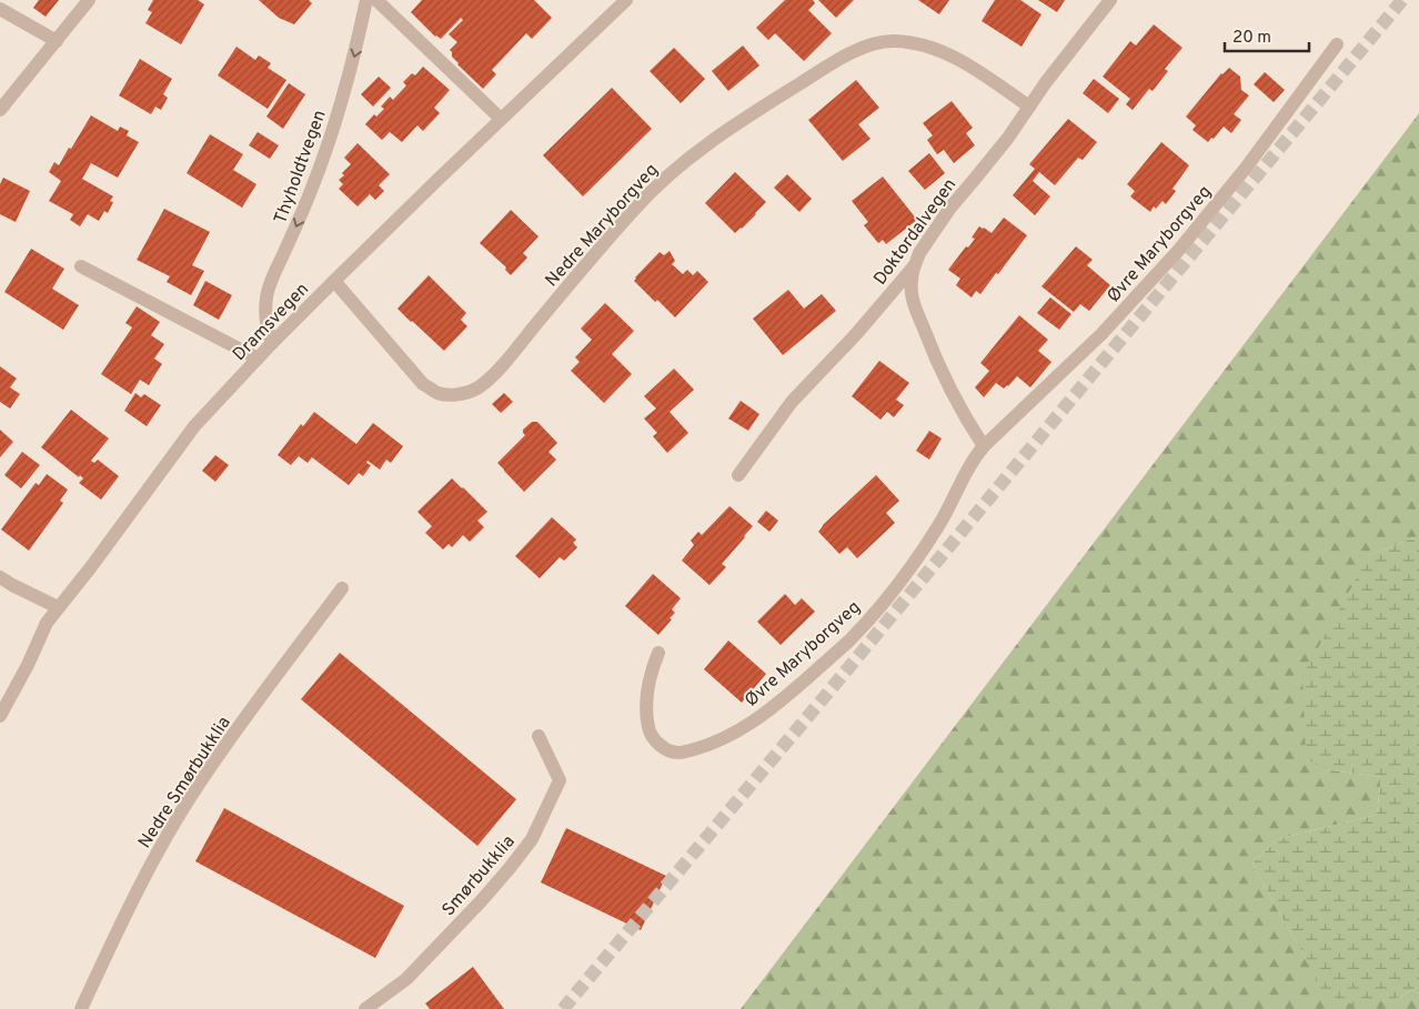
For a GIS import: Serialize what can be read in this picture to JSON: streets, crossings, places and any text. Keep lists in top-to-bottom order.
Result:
{
  "streets": {
    "street": [
      "Thyholdtvegen",
      "Nedre Maryborgveg",
      "Doktordalvegen",
      "Øvre Maryborgveg",
      "Dramsvegen",
      "Nedre Smørbukklia",
      "Smørbukklia"
    ]
  },
  "crossings": [
    ["Thyholdtvegen", "Dramsvegen"],
    ["Nedre Maryborgveg", "Doktordalvegen"],
    ["Nedre Maryborgveg", "Dramsvegen"]
  ],
  "one_way": ["Thyholdtvegen"],
  "scale_bar": "20 m"
}
